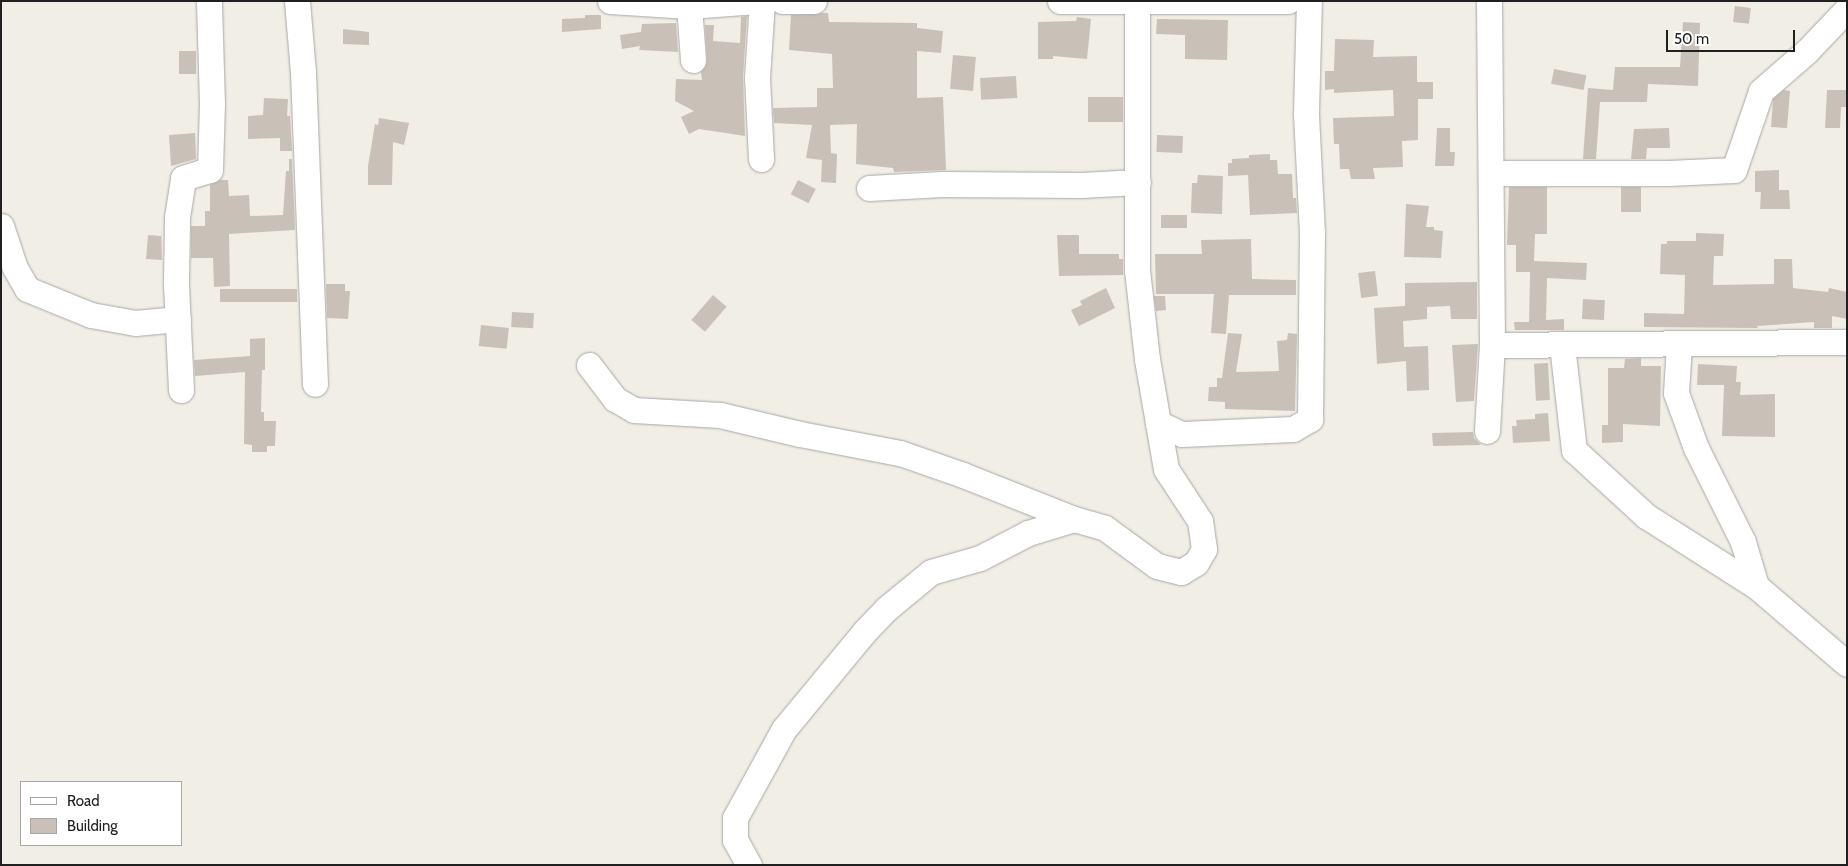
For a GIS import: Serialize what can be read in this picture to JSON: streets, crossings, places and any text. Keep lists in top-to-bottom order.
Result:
{
  "legend": ["Road", "Building"],
  "scale_bar": "50 m"
}
